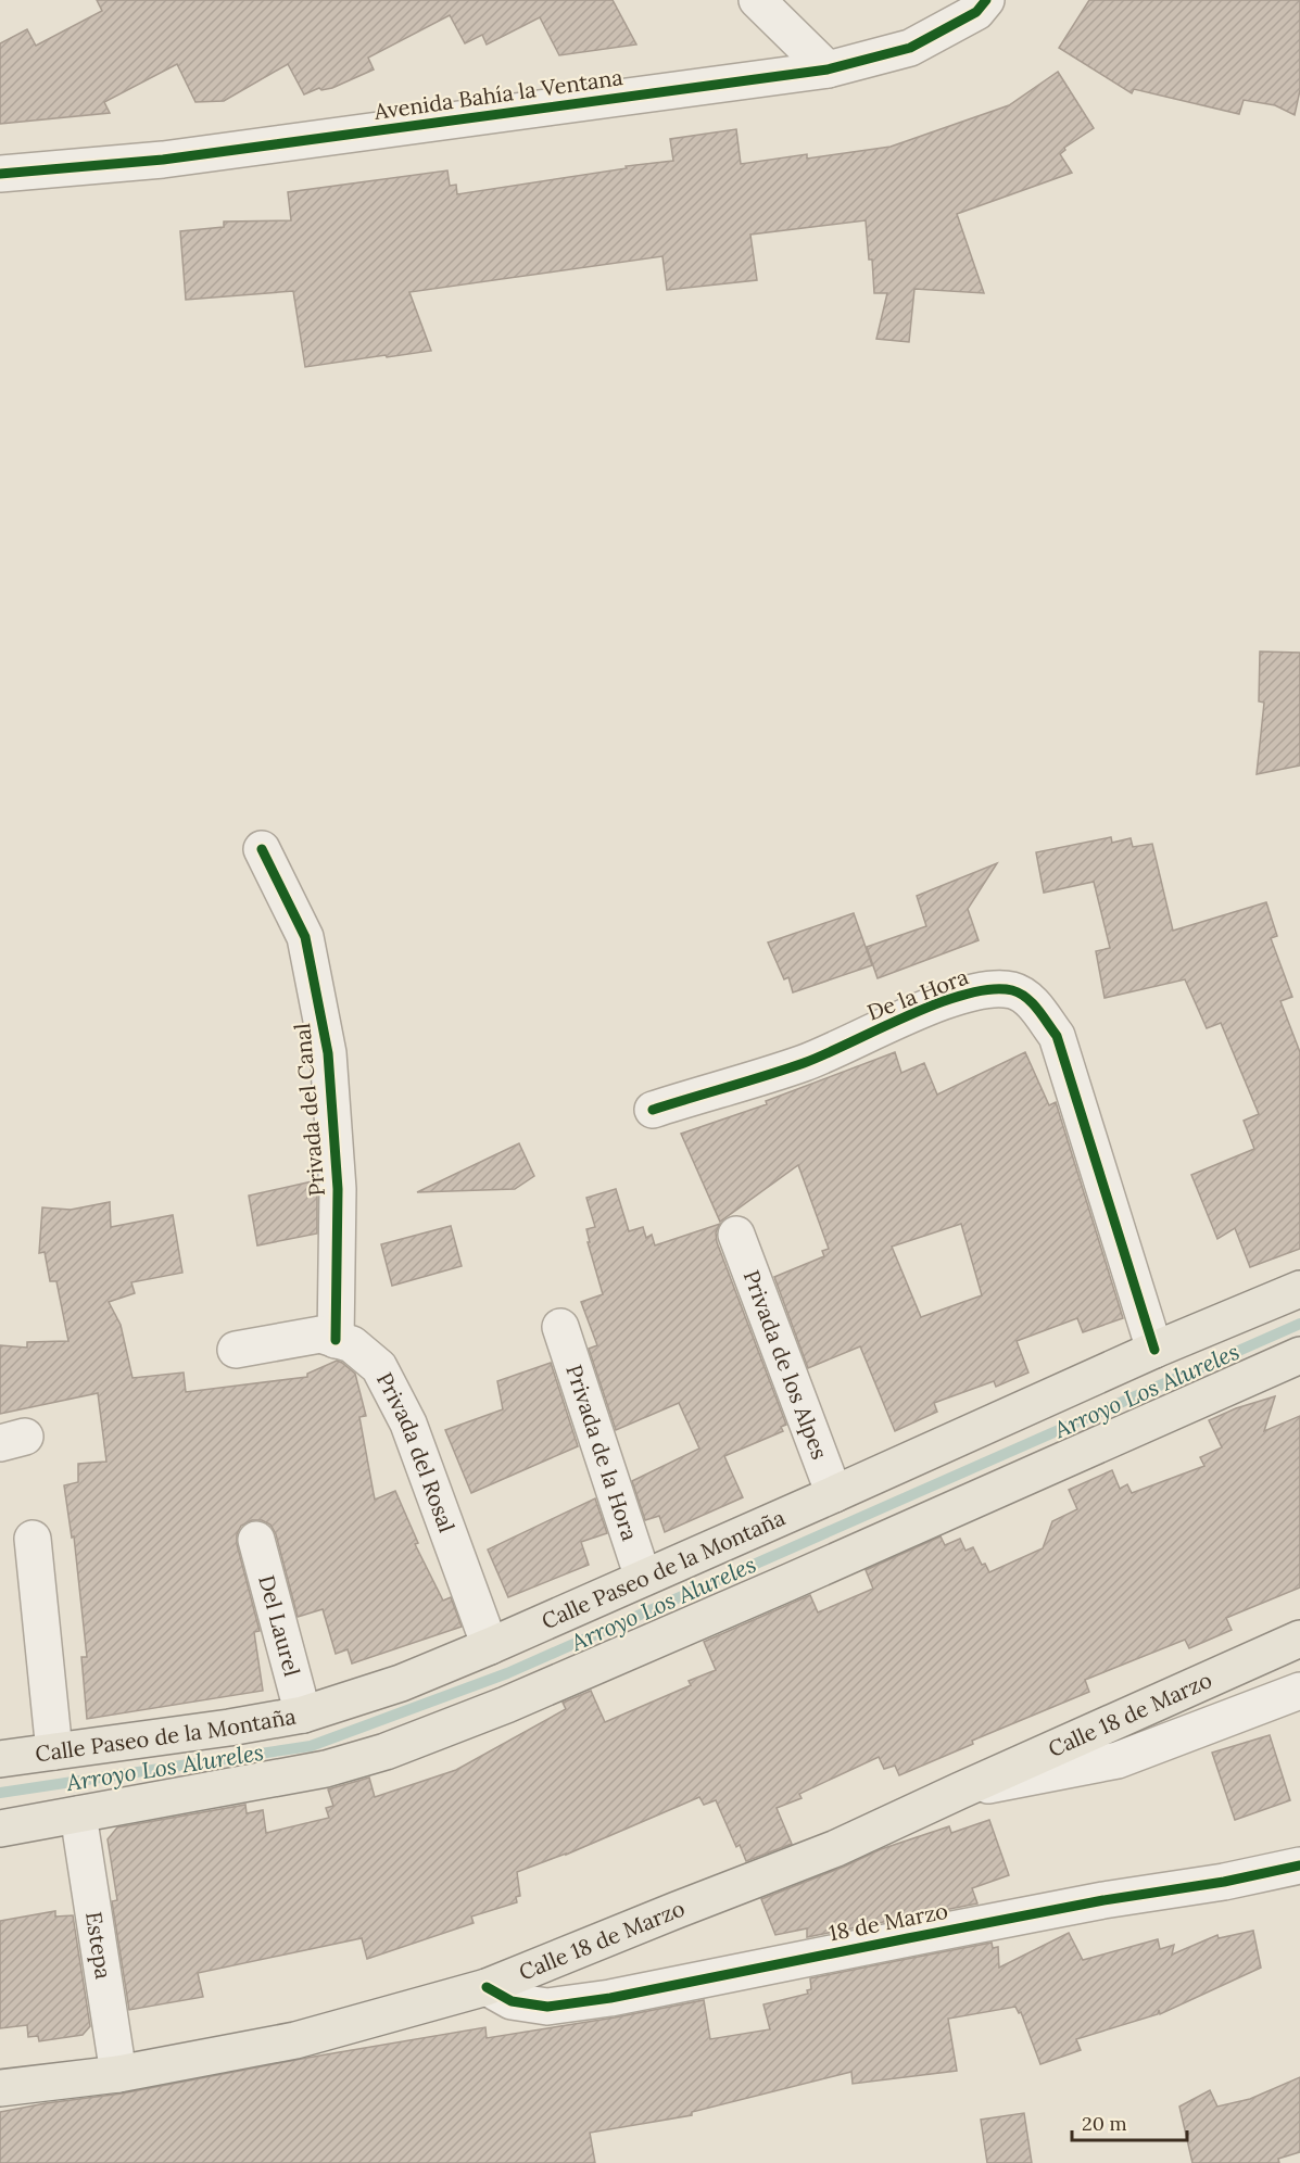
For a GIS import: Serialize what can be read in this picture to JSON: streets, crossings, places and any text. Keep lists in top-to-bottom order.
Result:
{
  "streets": {
    "main road": ["Calle Paseo de la Montaña", "Calle 18 de Marzo"],
    "street": [
      "Avenida Bahía la Ventana",
      "De la Hora",
      "Privada del Canal",
      "Privada de los Alpes",
      "Privada de la Hora",
      "Privada del Rosal",
      "Del Laurel",
      "18 de Marzo",
      "Estepa"
    ]
  },
  "crossings": [
    ["De la Hora", "Calle Paseo de la Montaña"],
    ["Privada del Canal", "Privada del Rosal"],
    ["Privada de los Alpes", "Calle Paseo de la Montaña"],
    ["Privada de la Hora", "Calle Paseo de la Montaña"],
    ["Privada del Rosal", "Calle Paseo de la Montaña"],
    ["Calle Paseo de la Montaña", "Del Laurel"],
    ["Calle 18 de Marzo", "18 de Marzo"],
    ["Calle 18 de Marzo", "Estepa"]
  ],
  "water": ["Arroyo Los Alureles"],
  "scale_bar": "20 m"
}
